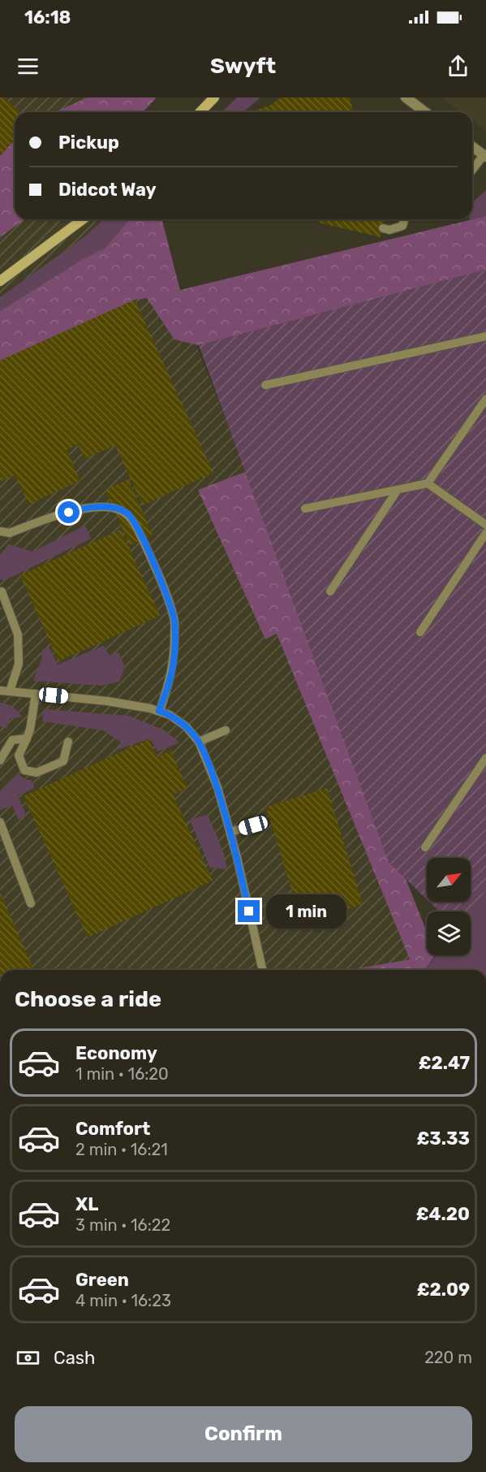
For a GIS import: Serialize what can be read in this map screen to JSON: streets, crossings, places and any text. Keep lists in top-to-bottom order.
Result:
{
  "north": "top right",
  "page": {
    "status": "16:18",
    "header": "Swyft",
    "banner": ["Pickup", "Didcot Way"],
    "bubble": "1 min",
    "heading": "Choose a ride",
    "list": [
      {
        "name": "Economy",
        "note": "1 min · 16:20",
        "value": "£2.47"
      },
      {
        "name": "Comfort",
        "note": "2 min · 16:21",
        "value": "£3.33"
      },
      {
        "name": "XL",
        "note": "3 min · 16:22",
        "value": "£4.20"
      },
      {
        "name": "Green",
        "note": "4 min · 16:23",
        "value": "£2.09"
      }
    ],
    "pay": ["Cash", "220 m"],
    "buttons": "Confirm"
  }
}
